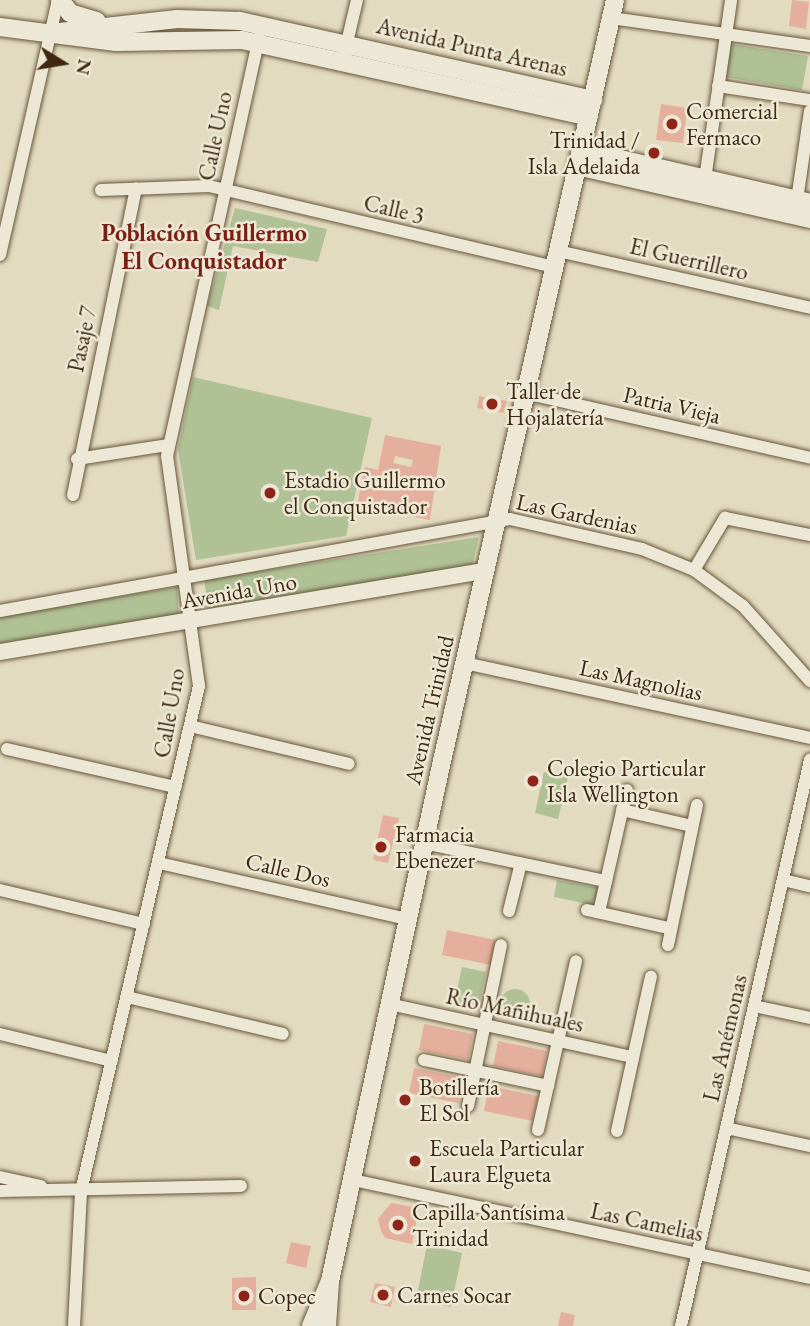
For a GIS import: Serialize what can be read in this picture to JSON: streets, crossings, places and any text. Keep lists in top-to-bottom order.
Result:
{
  "streets": {
    "main road": ["Avenida Punta Arenas", "Avenida Trinidad"],
    "street": [
      "Calle Uno",
      "Calle 3",
      "El Guerrillero",
      "Pasaje 7",
      "Patria Vieja",
      "Las Gardenias",
      "Avenida Uno",
      "Las Magnolias",
      "Calle Dos",
      "Río Mañihuales",
      "Las Anémonas",
      "Las Camelias"
    ]
  },
  "crossings": [
    ["Avenida Punta Arenas", "Calle Uno"],
    ["Avenida Punta Arenas", "Avenida Trinidad"],
    ["Calle Uno", "Calle 3"],
    ["Calle Uno", "Las Gardenias"],
    ["Calle Uno", "Avenida Uno"],
    ["Calle Uno", "Calle Dos"],
    ["Calle 3", "El Guerrillero"],
    ["Calle 3", "Pasaje 7"],
    ["Calle 3", "Avenida Trinidad"],
    ["El Guerrillero", "Avenida Trinidad"],
    ["Patria Vieja", "Avenida Trinidad"],
    ["Las Gardenias", "Avenida Trinidad"],
    ["Avenida Uno", "Avenida Trinidad"],
    ["Las Magnolias", "Avenida Trinidad"],
    ["Avenida Trinidad", "Calle Dos"],
    ["Avenida Trinidad", "Río Mañihuales"],
    ["Avenida Trinidad", "Las Camelias"],
    ["Las Anémonas", "Las Camelias"]
  ],
  "districts": ["Población Guillermo El Conquistador"],
  "places": [
    "Comercial Fermaco",
    "Trinidad / Isla Adelaida",
    "Taller de Hojalatería",
    "Estadio Guillermo el Conquistador",
    "Colegio Particular Isla Wellington",
    "Farmacia Ebenezer",
    "Botillería El Sol",
    "Escuela Particular Laura Elgueta",
    "Capilla Santísima Trinidad",
    "Carnes Socar",
    "Copec"
  ],
  "north": "right"
}
